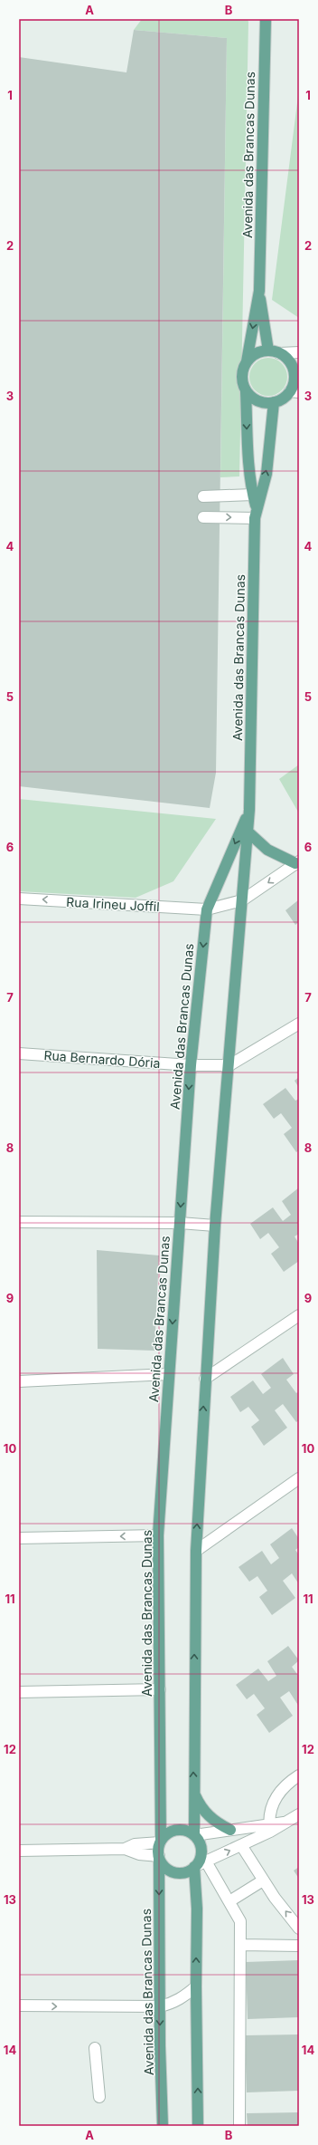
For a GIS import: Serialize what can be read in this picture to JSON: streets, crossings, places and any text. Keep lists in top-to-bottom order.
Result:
{
  "streets": {
    "main road": ["Avenida das Brancas Dunas"],
    "street": ["Rua Irineu Joffil", "Rua Bernardo Dória"]
  },
  "crossings": [
    ["Avenida das Brancas Dunas", "Rua Irineu Joffil"],
    ["Avenida das Brancas Dunas", "Rua Bernardo Dória"]
  ],
  "one_way": ["Rua Irineu Joffil"],
  "grid": {
    "columns": ["A", "B"],
    "rows": [
      "1",
      "2",
      "3",
      "4",
      "5",
      "6",
      "7",
      "8",
      "9",
      "10",
      "11",
      "12",
      "13",
      "14"
    ]
  }
}
